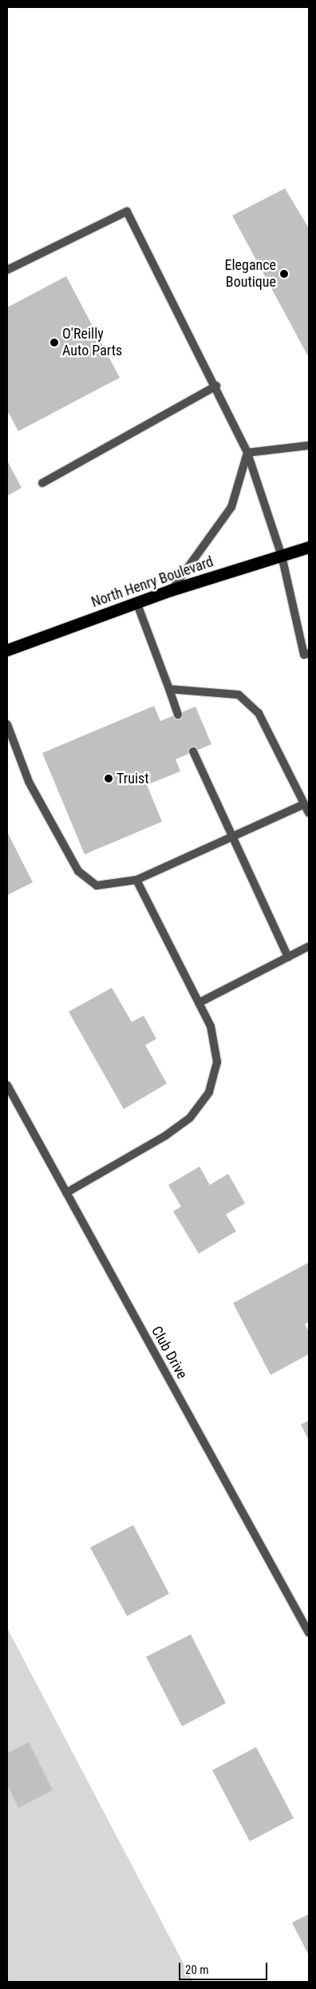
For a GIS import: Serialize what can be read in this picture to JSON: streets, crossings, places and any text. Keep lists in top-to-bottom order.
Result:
{
  "streets": {
    "highway": ["North Henry Boulevard"],
    "street": ["Club Drive"]
  },
  "places": ["Elegance Boutique", "O'Reilly Auto Parts", "Truist"],
  "scale_bar": "20 m"
}
